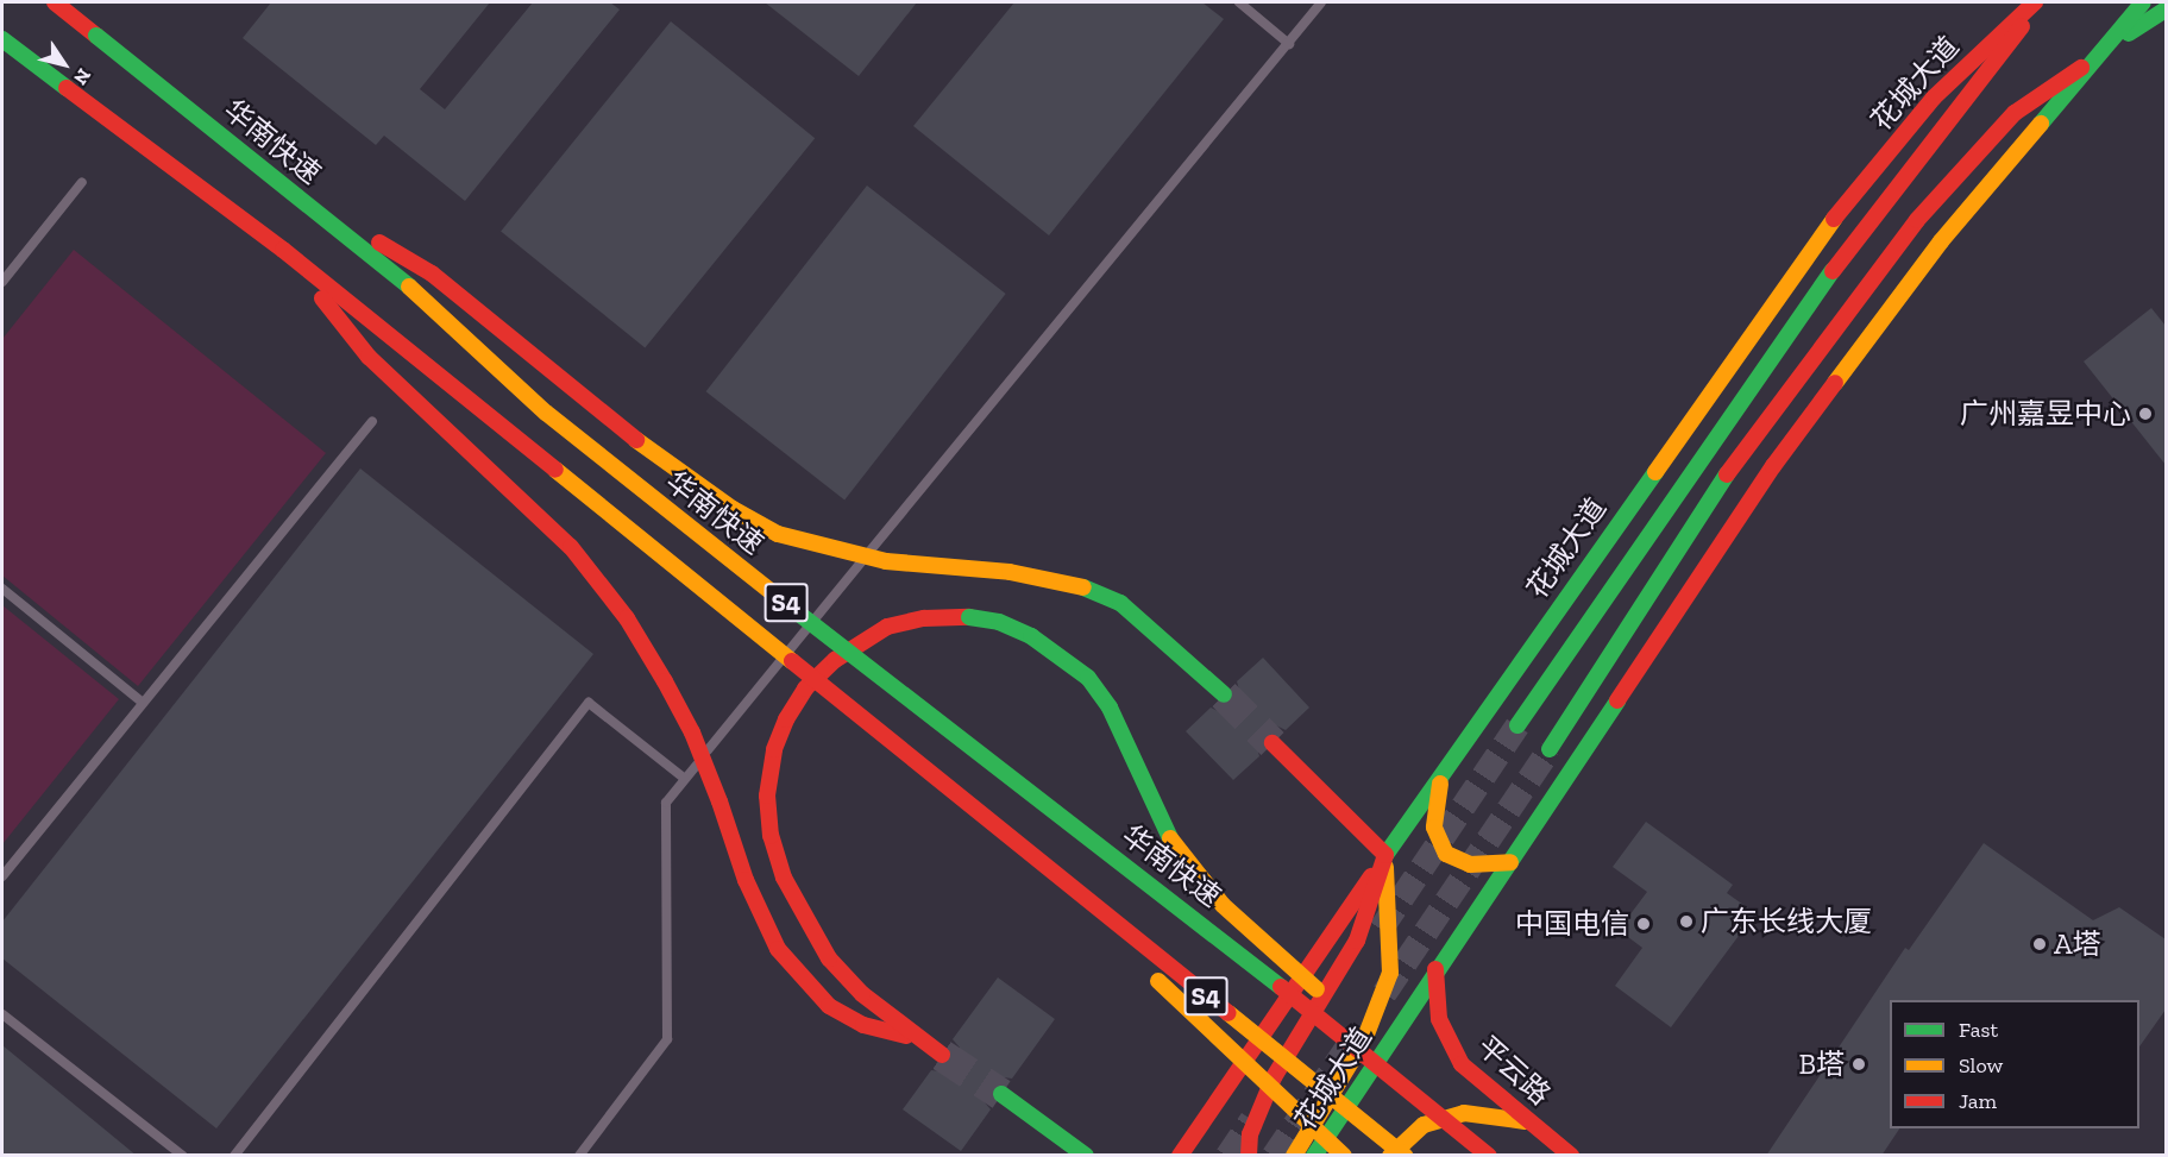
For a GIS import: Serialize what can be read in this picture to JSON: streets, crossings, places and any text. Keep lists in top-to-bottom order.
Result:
{
  "streets": {
    "main road": [
      "花城大道",
      "华南快速",
      "S4",
      "平云路"
    ]
  },
  "crossings": [
    ["花城大道", "平云路"]
  ],
  "places": [
    "广州嘉昱中心",
    "广东长线大厦",
    "中国电信",
    "A塔",
    "B塔"
  ],
  "legend": ["Fast", "Slow", "Jam"],
  "north": "bottom right"
}
